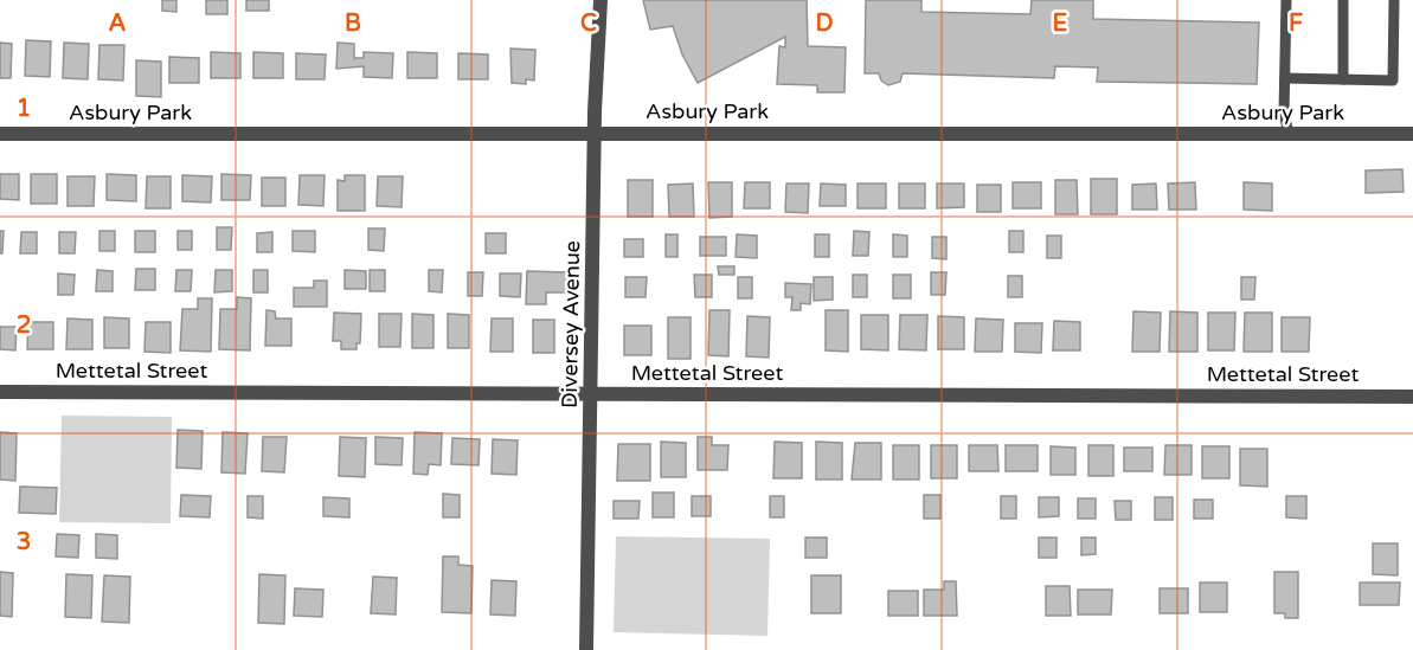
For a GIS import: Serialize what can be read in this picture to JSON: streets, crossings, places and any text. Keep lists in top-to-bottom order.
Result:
{
  "streets": {
    "street": ["Asbury Park", "Diversey Avenue", "Mettetal Street"]
  },
  "crossings": [
    ["Asbury Park", "Diversey Avenue"],
    ["Diversey Avenue", "Mettetal Street"]
  ],
  "grid": {
    "columns": [
      "A",
      "B",
      "C",
      "D",
      "E",
      "F"
    ],
    "rows": ["1", "2", "3"]
  }
}
